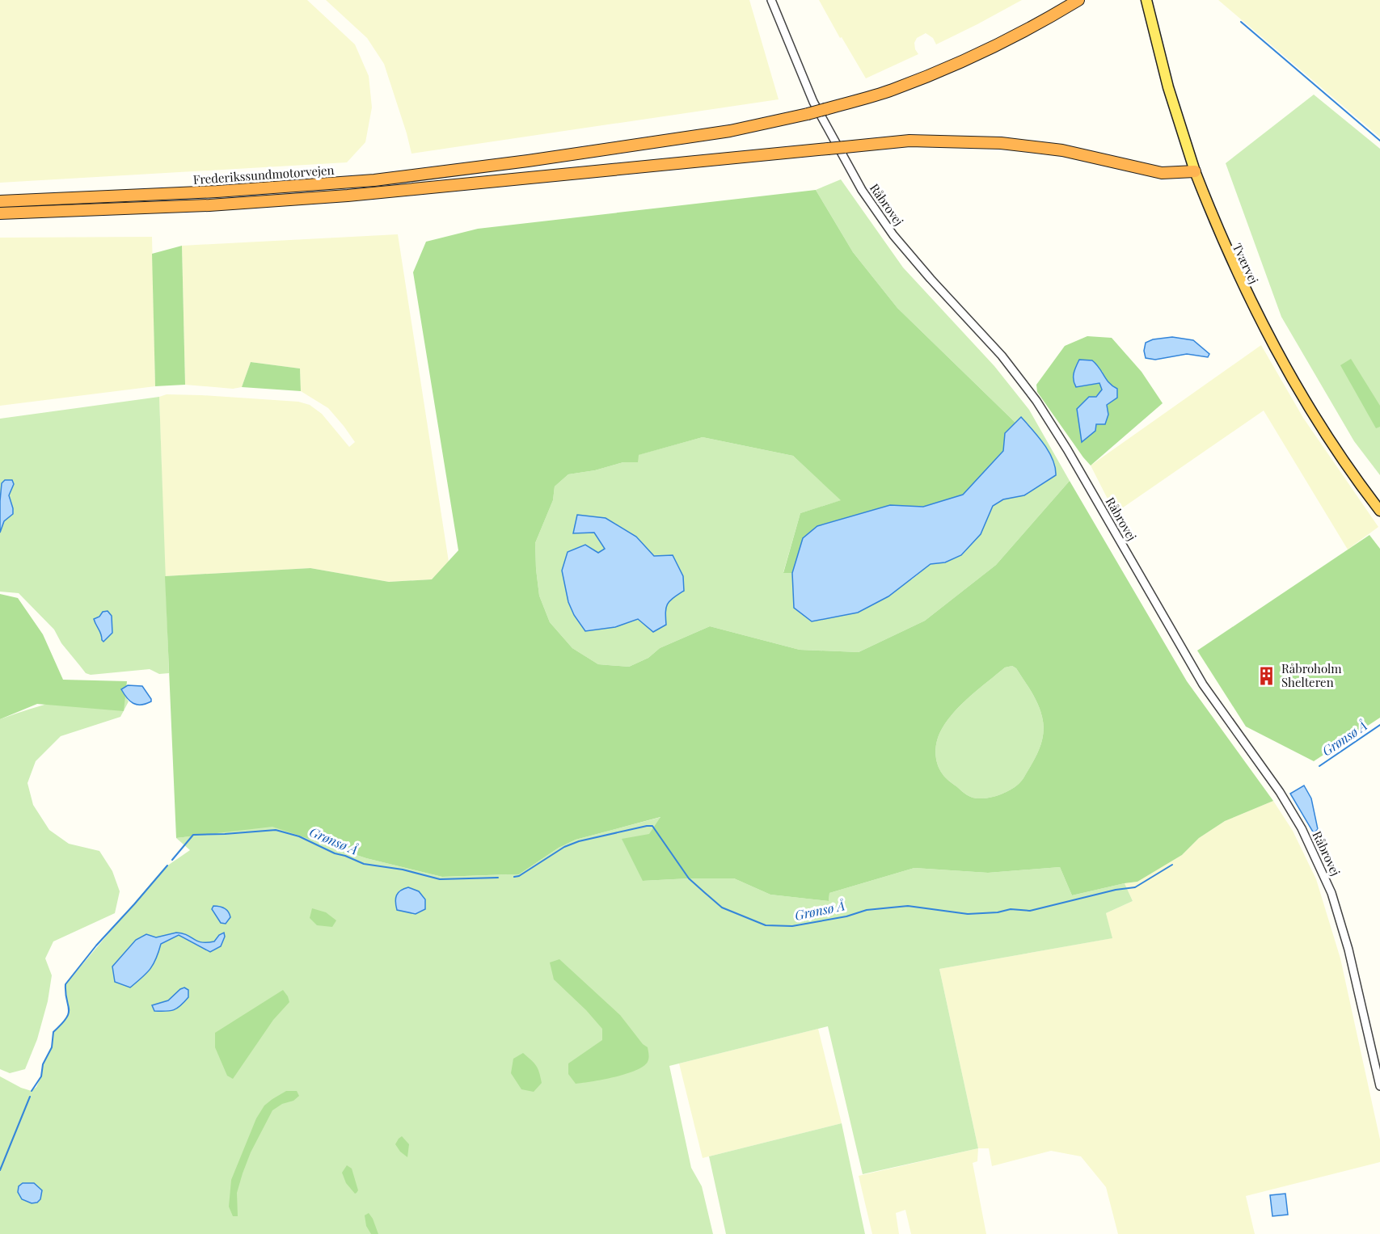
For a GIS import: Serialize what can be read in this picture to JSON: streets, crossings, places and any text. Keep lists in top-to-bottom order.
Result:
{
  "streets": {
    "highway": ["Frederikssundmotorvejen", "Tværvej"],
    "street": ["Råbrovej"]
  },
  "water": ["Grønsø Å"],
  "places": {
    "building": ["Råbroholm Shelteren"]
  }
}
